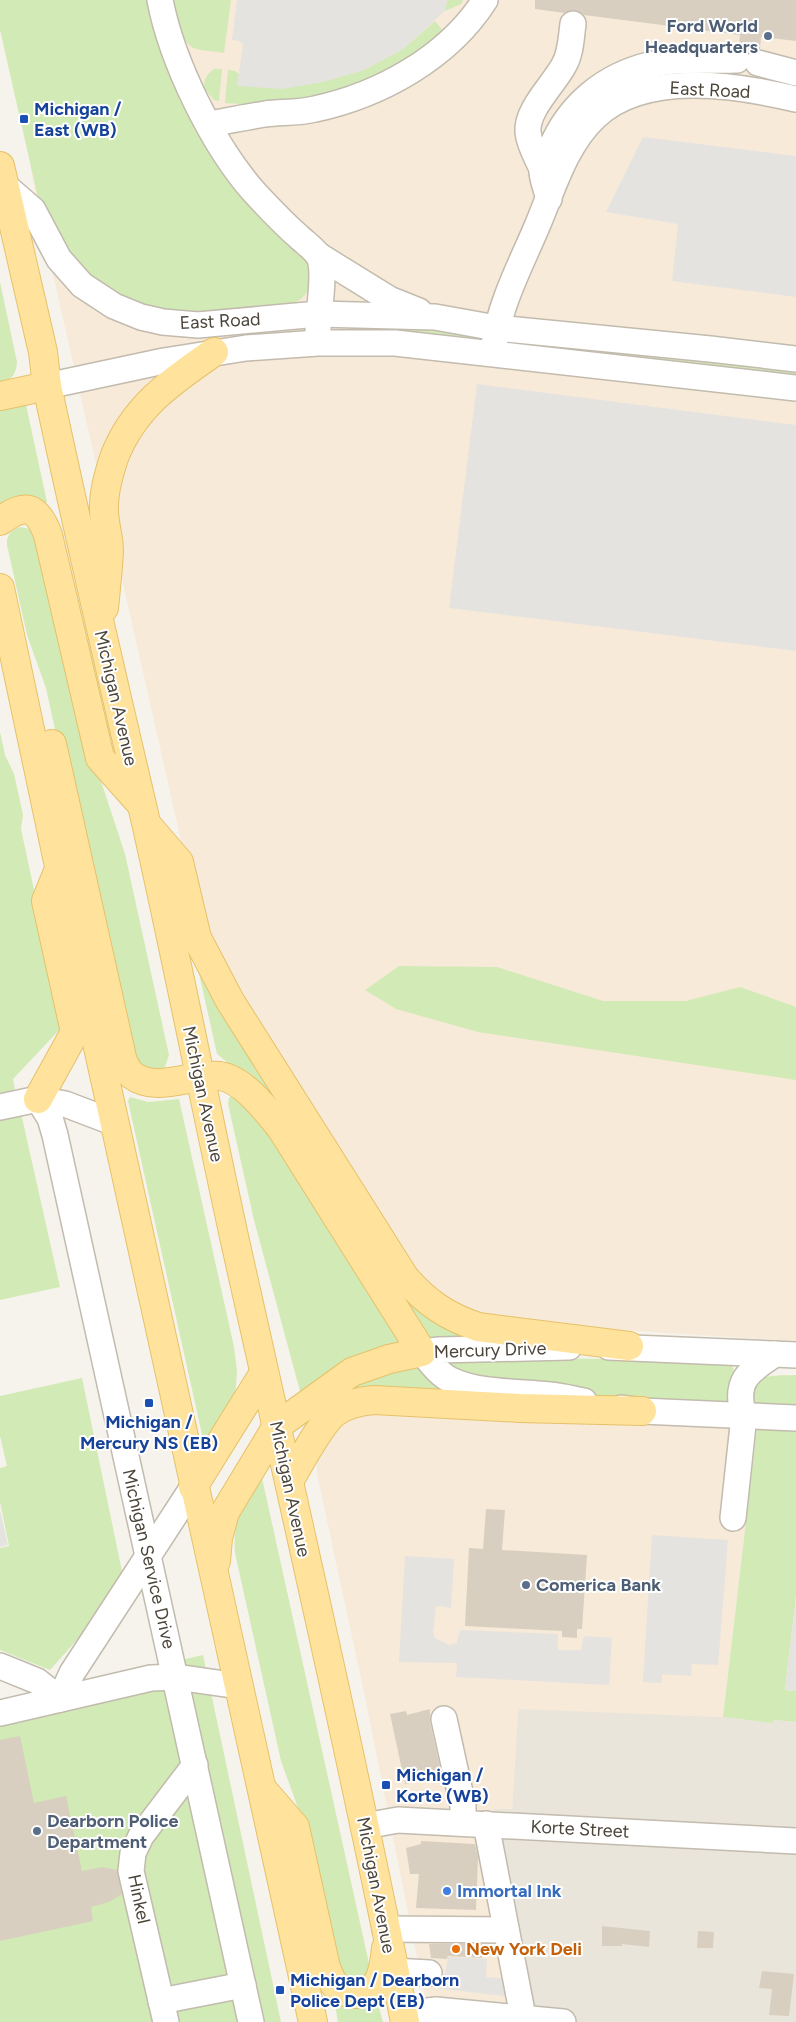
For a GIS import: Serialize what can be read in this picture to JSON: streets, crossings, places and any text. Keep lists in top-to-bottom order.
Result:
{
  "streets": {
    "main road": ["Michigan Avenue"],
    "street": [
      "East Road",
      "Mercury Drive",
      "Michigan Service Drive",
      "Korte Street",
      "Hinkel"
    ]
  },
  "crossings": [
    ["East Road", "Michigan Avenue"],
    ["Michigan Avenue", "Korte Street"],
    ["Michigan Service Drive", "Hinkel"]
  ],
  "places": {
    "other": [
      "Ford World Headquarters",
      "Comerica Bank",
      "Dearborn Police Department",
      "Immortal Ink",
      "New York Deli"
    ],
    "transit": [
      "Michigan / East (WB)",
      "Michigan / Mercury NS (EB)",
      "Michigan / Korte (WB)",
      "Michigan / Dearborn Police Dept (EB)"
    ]
  }
}
